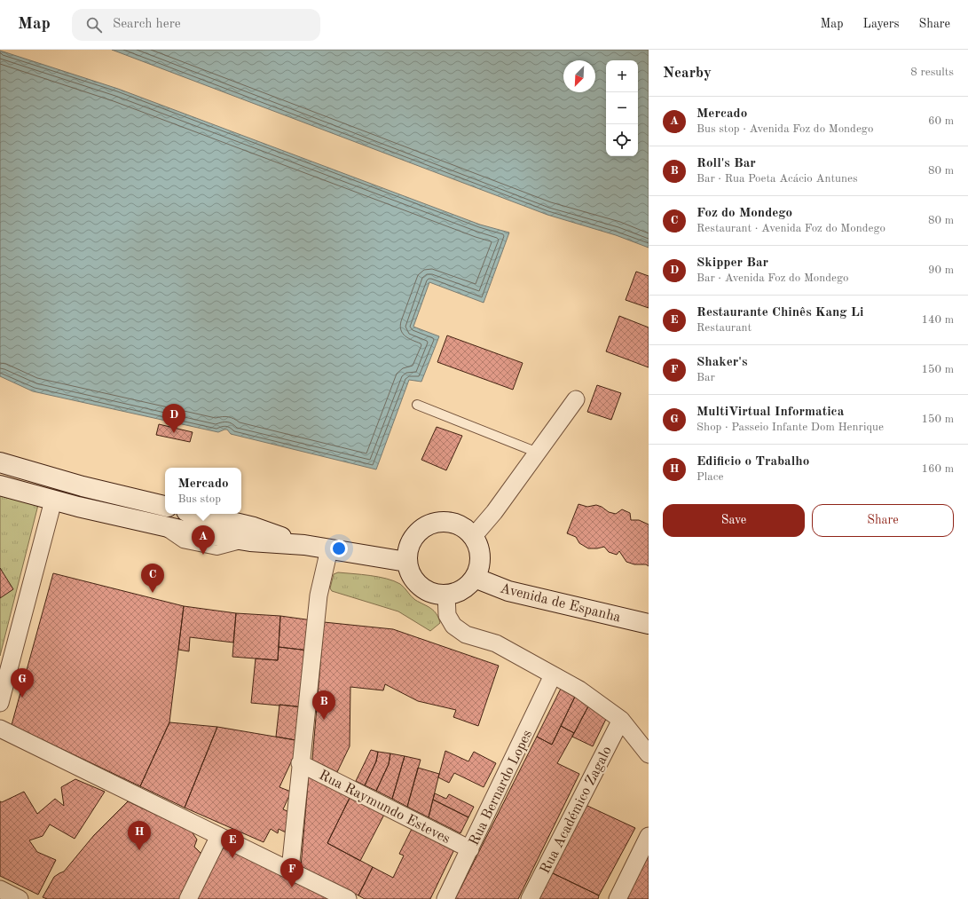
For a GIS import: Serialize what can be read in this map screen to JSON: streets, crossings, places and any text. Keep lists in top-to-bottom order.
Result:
{
  "streets": {
    "main road": ["Avenida de Espanha"],
    "street": ["Rua Bernardo Lopes", "Rua Raymundo Esteves", "Rua Académico Zagalo"]
  },
  "crossings": [
    ["Rua Bernardo Lopes", "Rua Raymundo Esteves"]
  ],
  "north": "bottom left",
  "page": {
    "header": "Map",
    "search": "Search here",
    "nav": ["Map", "Layers", "Share"],
    "heading": ["Nearby", "8 results"],
    "map_buttons": ["+", "−"],
    "list": [
      {
        "mark": "A",
        "name": "Mercado",
        "note": "Bus stop · Avenida Foz do Mondego",
        "value": "60 m"
      },
      {
        "mark": "B",
        "name": "Roll's Bar",
        "note": "Bar · Rua Poeta Acácio Antunes",
        "value": "80 m"
      },
      {
        "mark": "C",
        "name": "Foz do Mondego",
        "note": "Restaurant · Avenida Foz do Mondego",
        "value": "80 m"
      },
      {
        "mark": "D",
        "name": "Skipper Bar",
        "note": "Bar · Avenida Foz do Mondego",
        "value": "90 m"
      },
      {
        "mark": "E",
        "name": "Restaurante Chinês Kang Li",
        "note": "Restaurant",
        "value": "140 m"
      },
      {
        "mark": "F",
        "name": "Shaker's",
        "note": "Bar",
        "value": "150 m"
      },
      {
        "mark": "G",
        "name": "MultiVirtual Informatica",
        "note": "Shop · Passeio Infante Dom Henrique",
        "value": "150 m"
      },
      {
        "mark": "H",
        "name": "Edificio o Trabalho",
        "note": "Place",
        "value": "160 m"
      }
    ],
    "pins": [
      "D",
      "A",
      "C",
      "G",
      "B",
      "H",
      "E",
      "F"
    ],
    "popup": ["Mercado", "Bus stop"],
    "buttons": ["Save", "Share"]
  }
}
